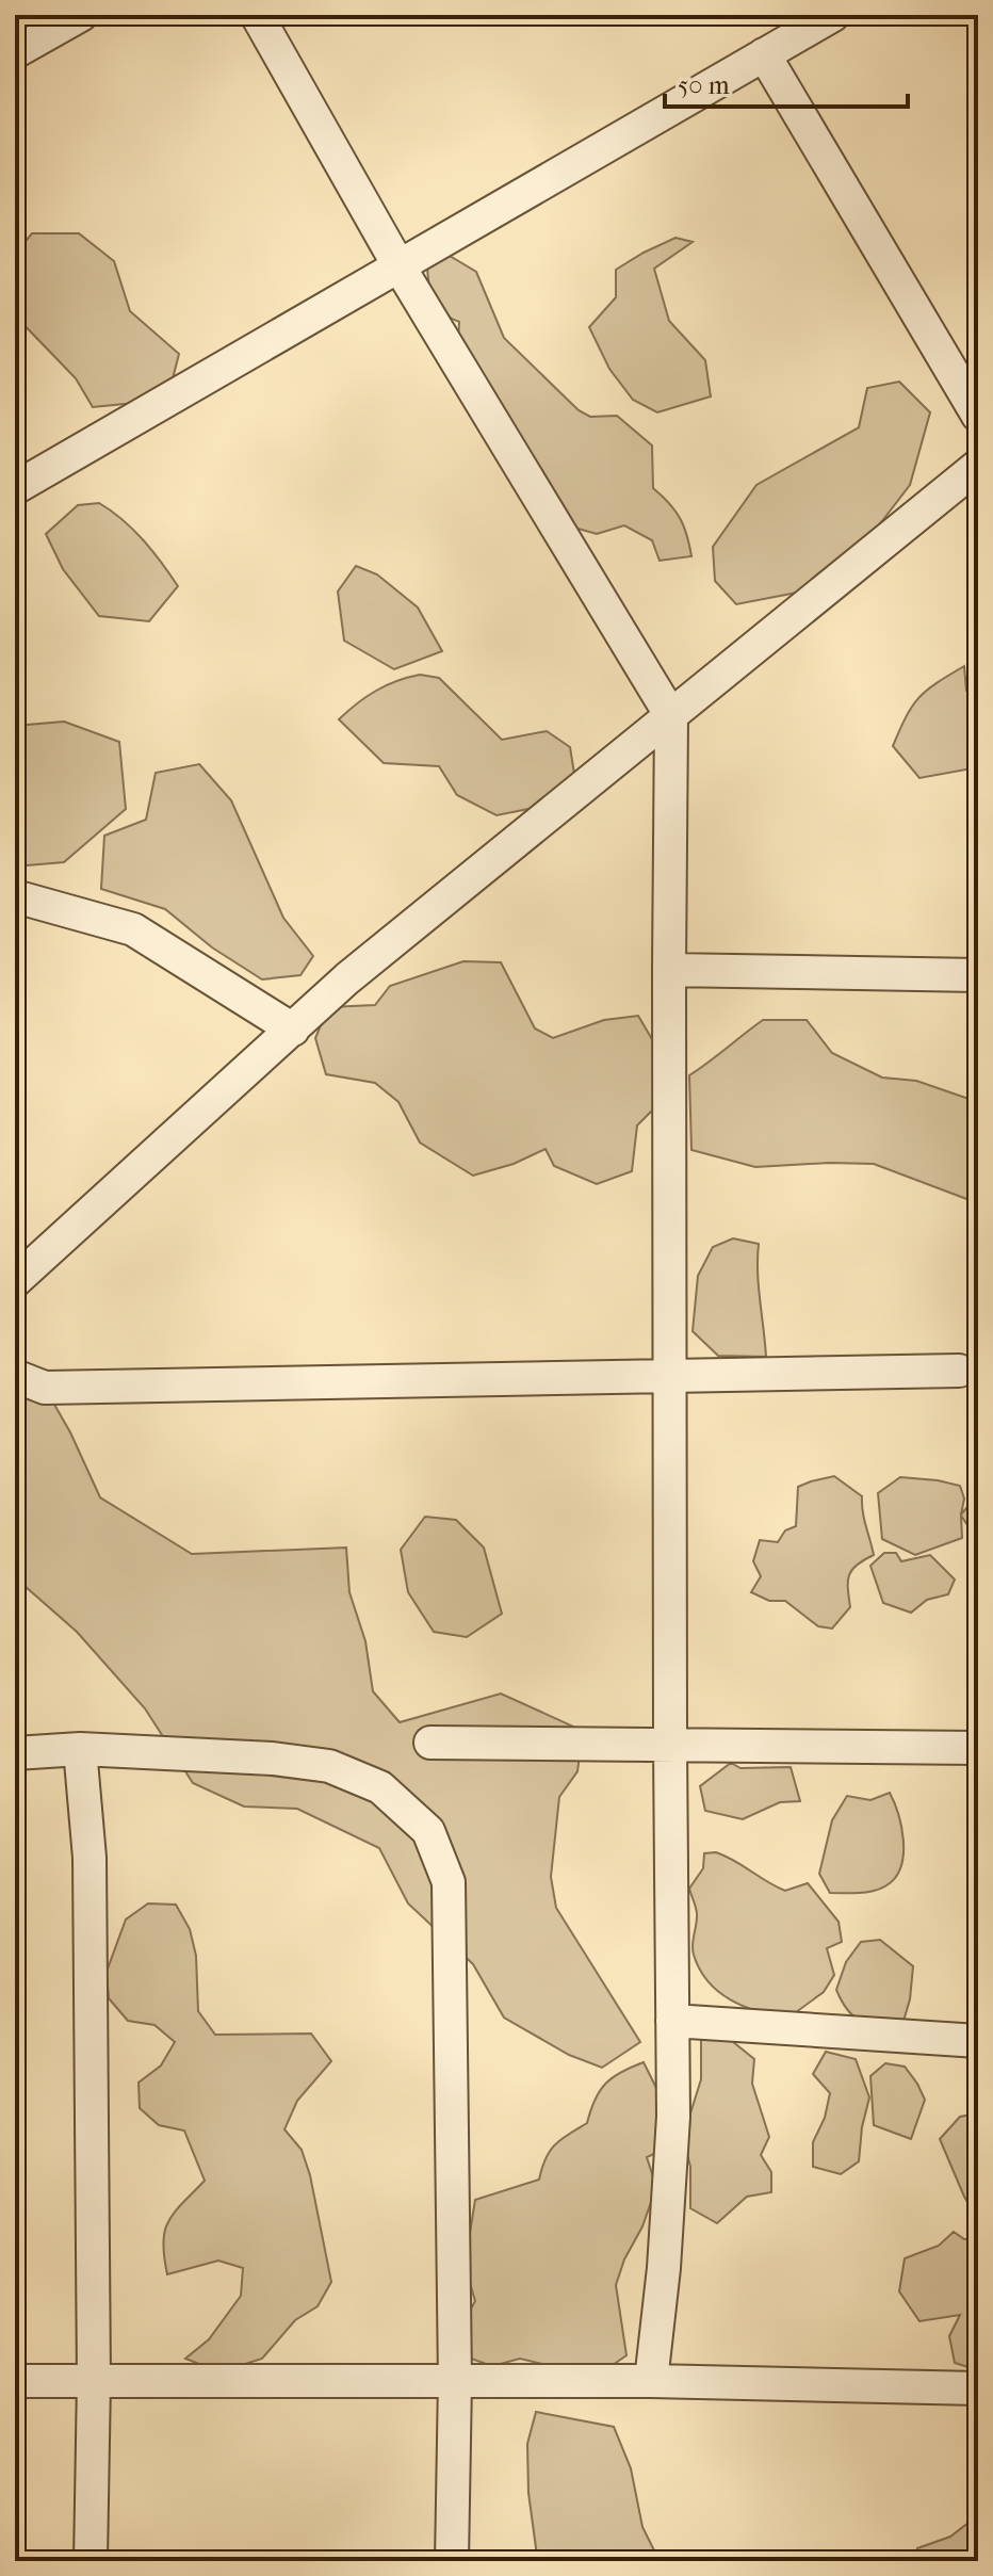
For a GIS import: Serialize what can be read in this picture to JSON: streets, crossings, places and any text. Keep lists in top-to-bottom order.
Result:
{
  "scale_bar": "50 m"
}
